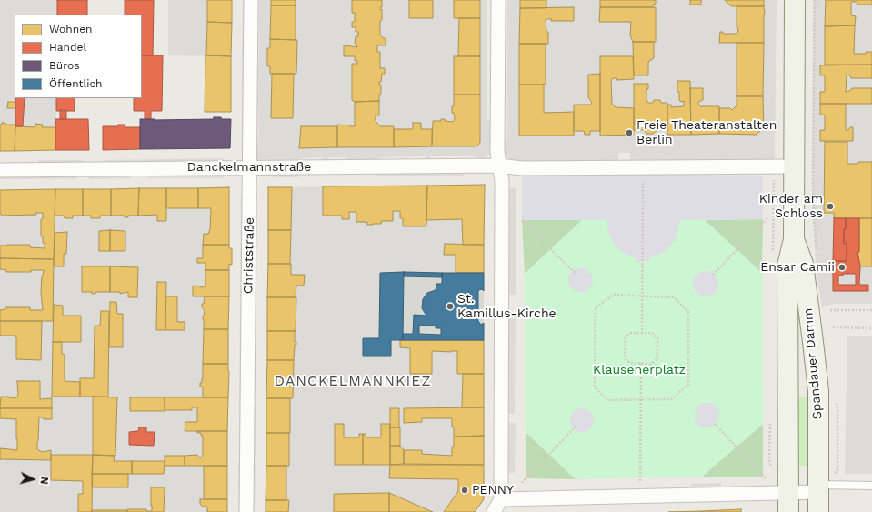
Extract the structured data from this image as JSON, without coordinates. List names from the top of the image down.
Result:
{
  "streets": {
    "main road": ["Spandauer Damm"],
    "street": ["Danckelmannstraße", "Christstraße"]
  },
  "crossings": [
    ["Danckelmannstraße", "Christstraße"]
  ],
  "districts": ["DANCKELMANNKIEZ"],
  "parks": ["Klausenerplatz"],
  "places": [
    "Freie Theateranstalten Berlin",
    "Kinder am Schloss",
    "Ensar Camii",
    "St. Kamillus-Kirche",
    "PENNY"
  ],
  "legend": [
    "Wohnen",
    "Handel",
    "Büros",
    "Öffentlich"
  ],
  "north": "right"
}
